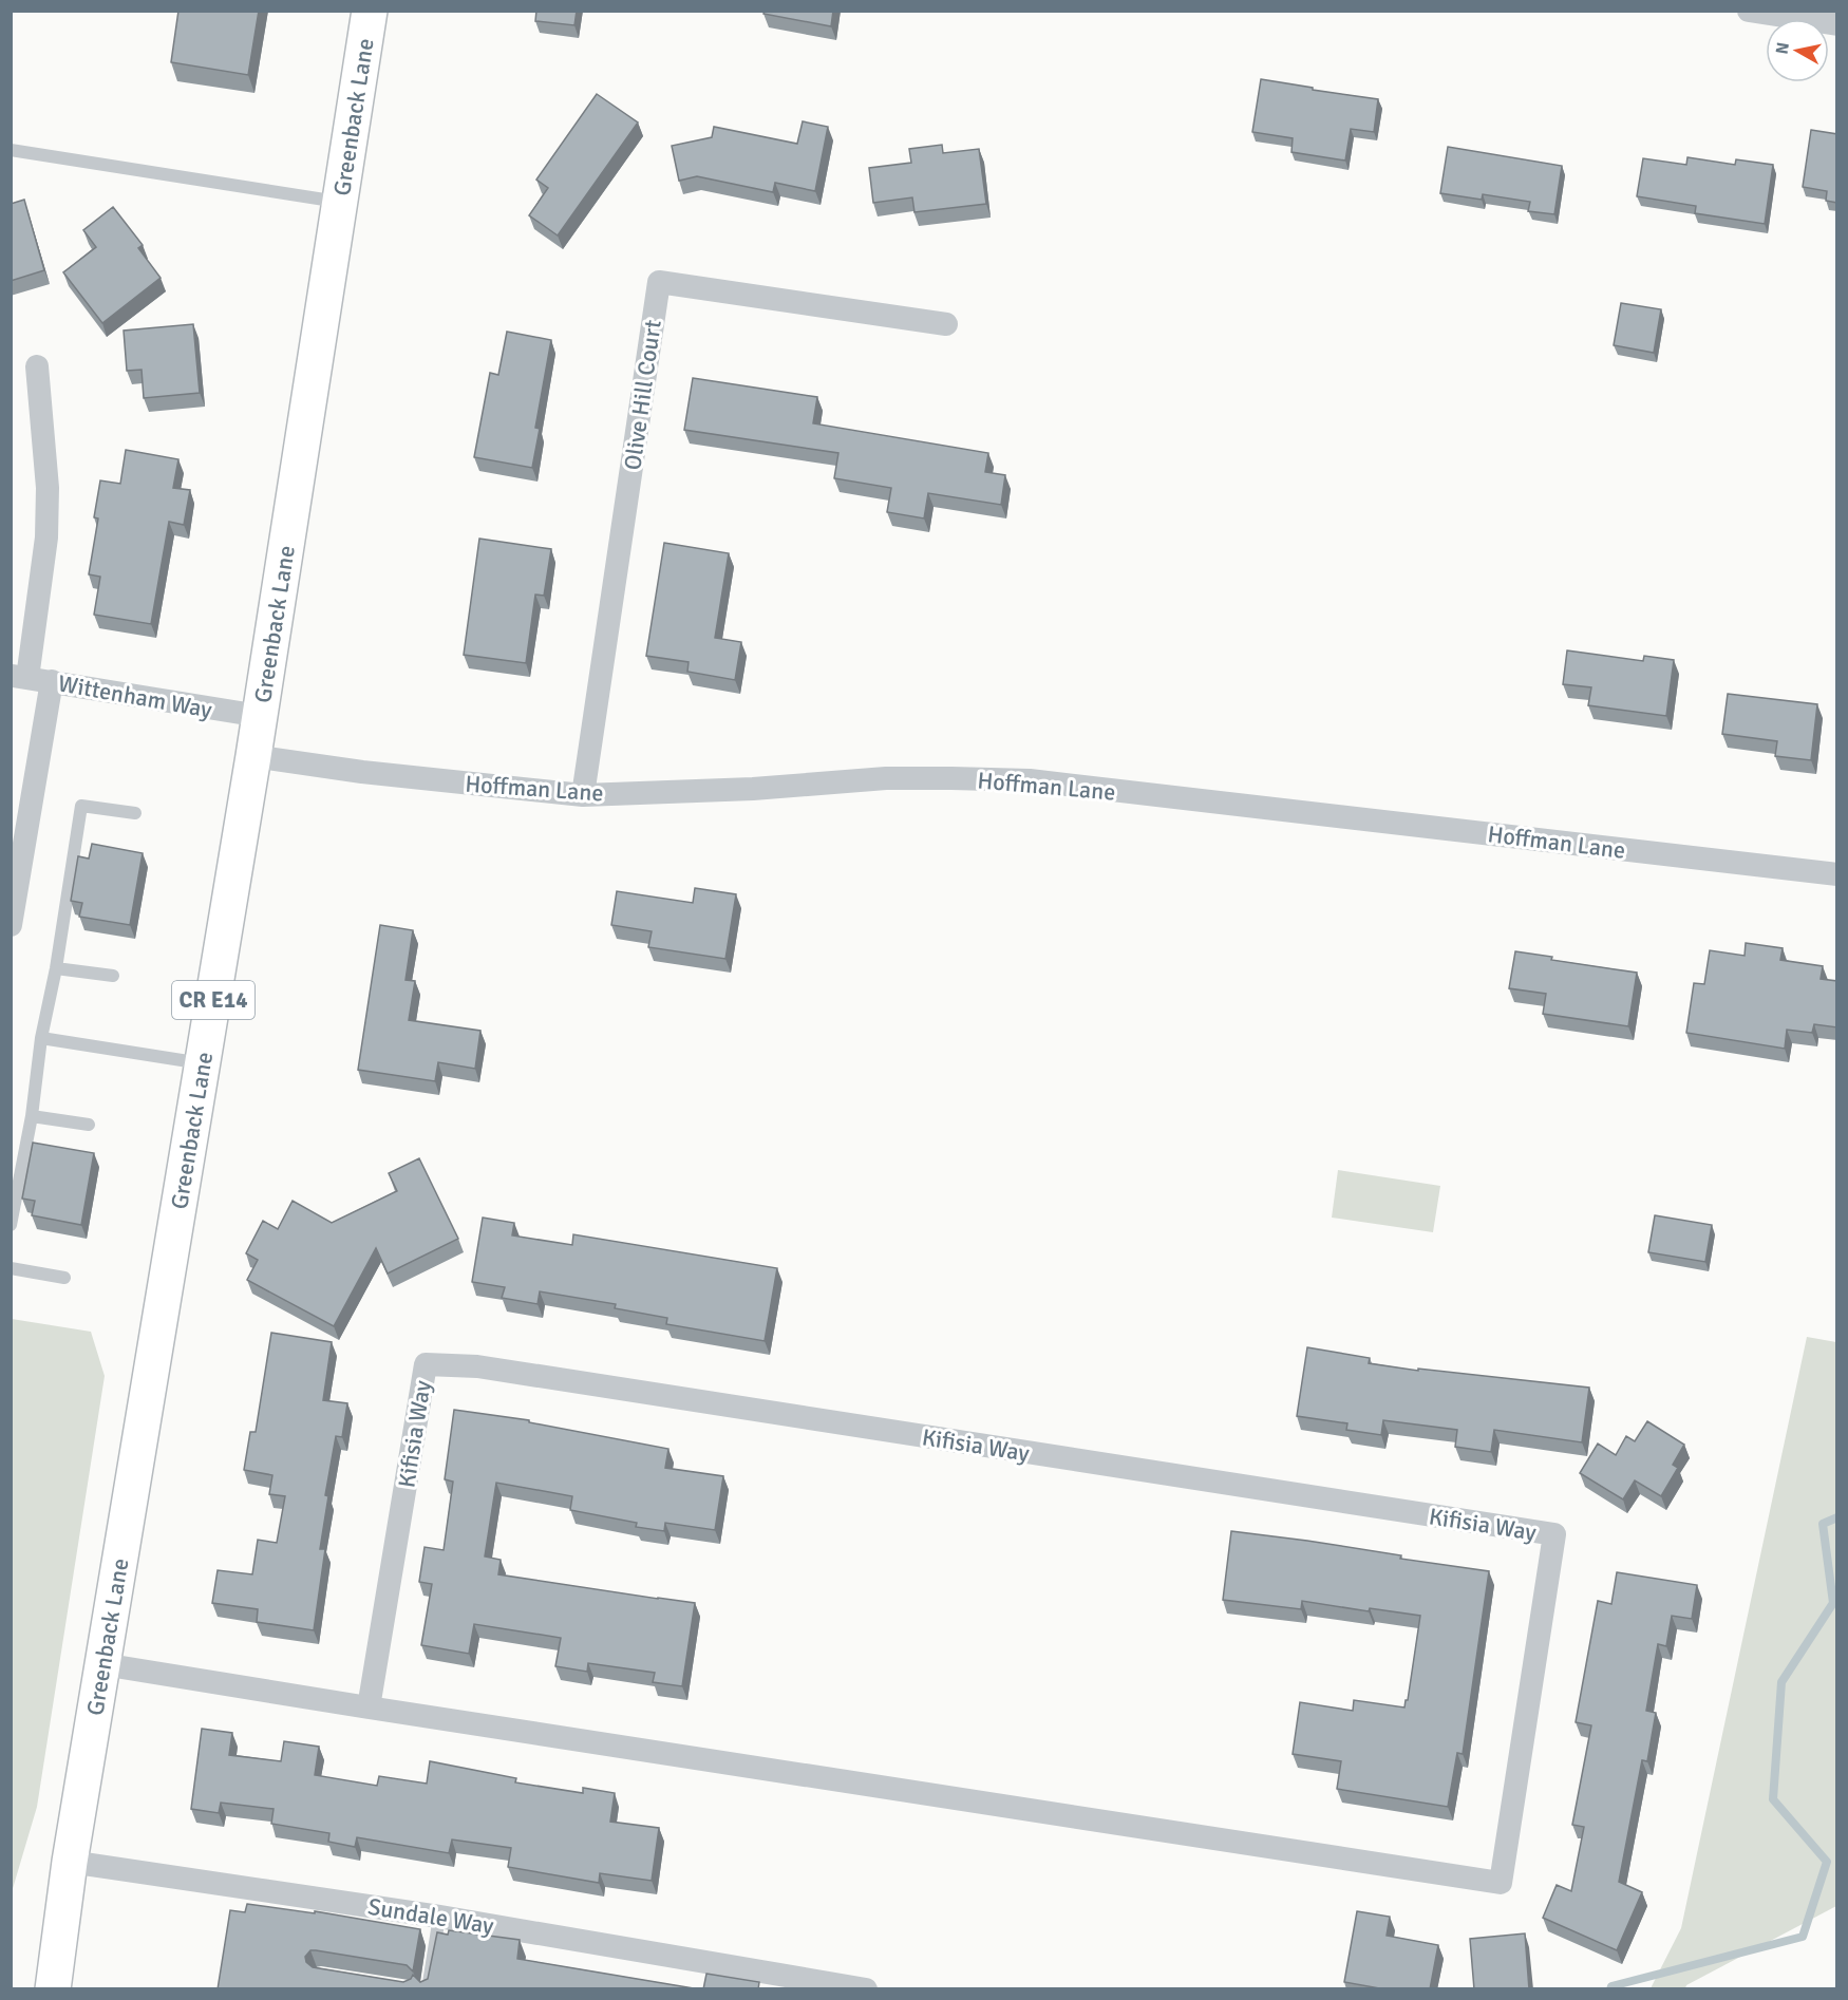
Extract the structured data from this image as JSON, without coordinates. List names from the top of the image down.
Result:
{
  "streets": {
    "main road": ["Greenback Lane", "CR E14"],
    "street": [
      "Olive Hill Court",
      "Wittenham Way",
      "Hoffman Lane",
      "Kifisia Way",
      "Sundale Way"
    ]
  },
  "crossings": [
    ["Greenback Lane", "Wittenham Way"],
    ["Greenback Lane", "Hoffman Lane"],
    ["Greenback Lane", "Kifisia Way"],
    ["Greenback Lane", "Sundale Way"],
    ["Olive Hill Court", "Hoffman Lane"]
  ],
  "north": "left"
}
